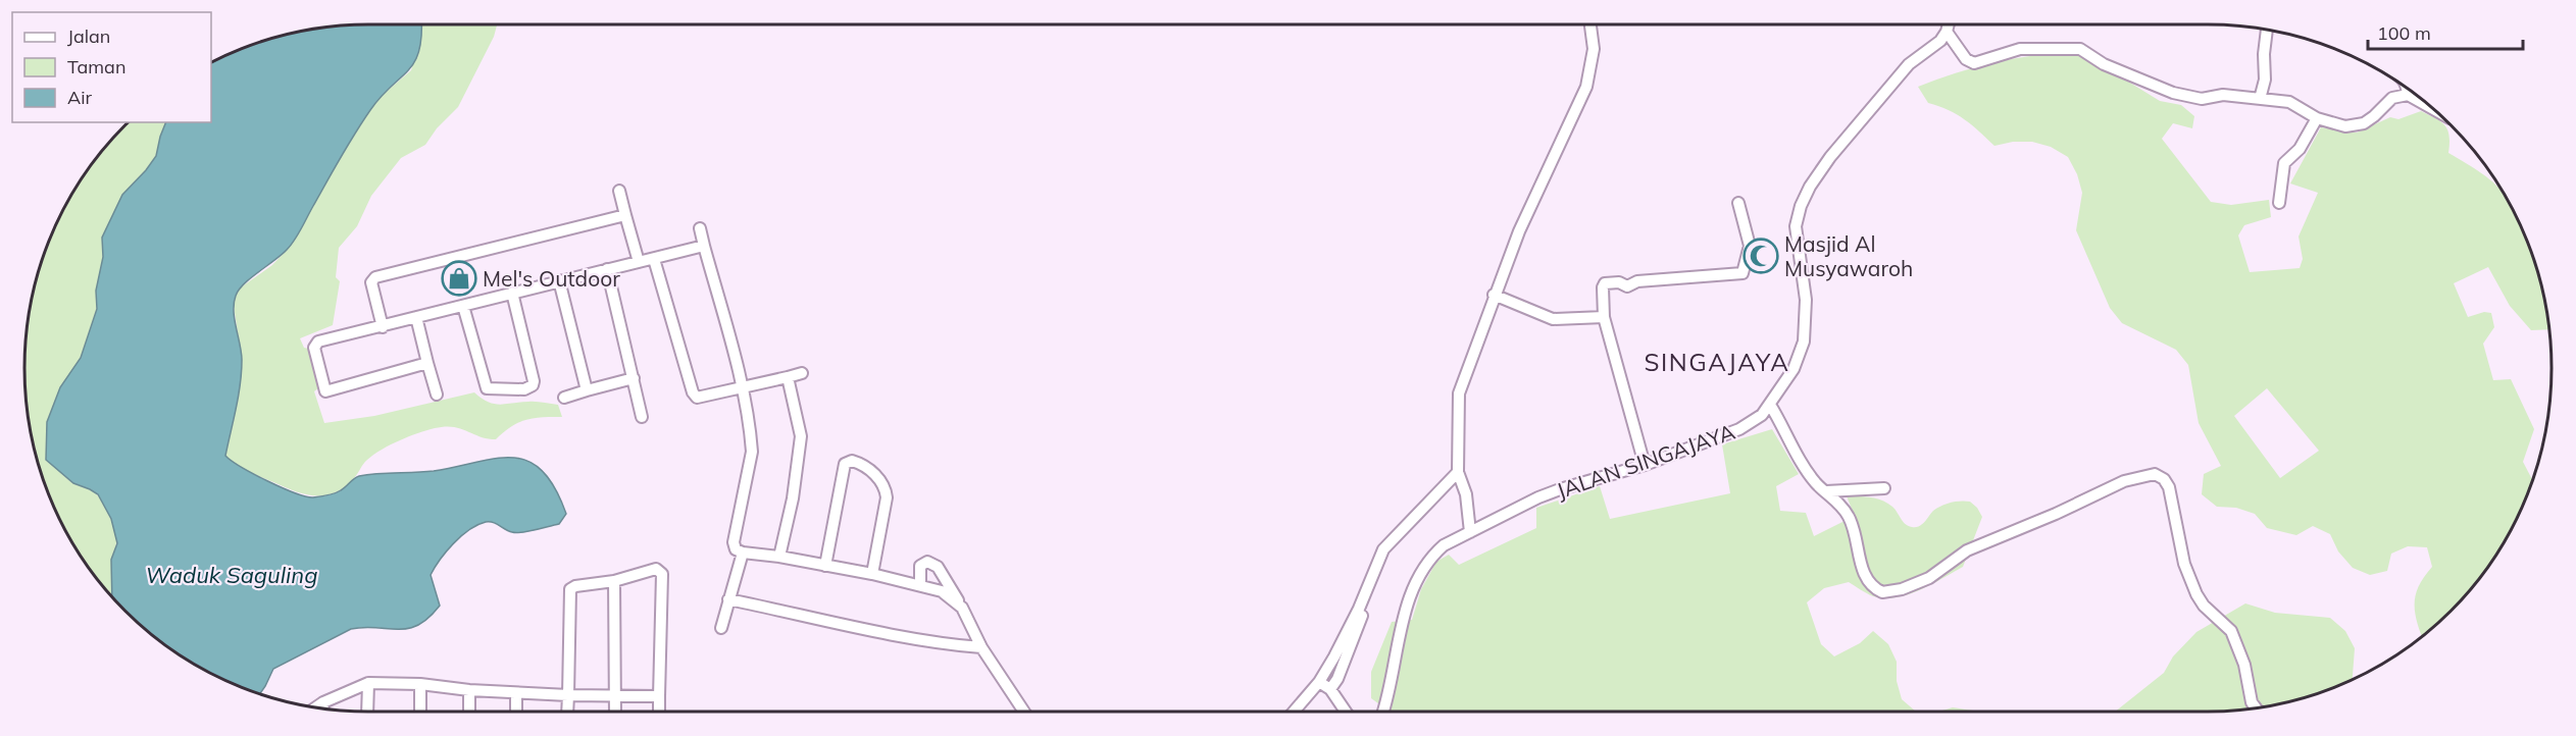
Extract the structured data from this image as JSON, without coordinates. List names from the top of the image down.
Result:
{
  "streets": {
    "street": ["JALAN SINGAJAYA"]
  },
  "districts": ["SINGAJAYA"],
  "water": ["Waduk Saguling"],
  "places": {
    "mosque": ["Masjid Al Musyawaroh"],
    "shop": ["Mel's Outdoor"]
  },
  "legend": ["Jalan", "Taman", "Air"],
  "scale_bar": "100 m"
}
